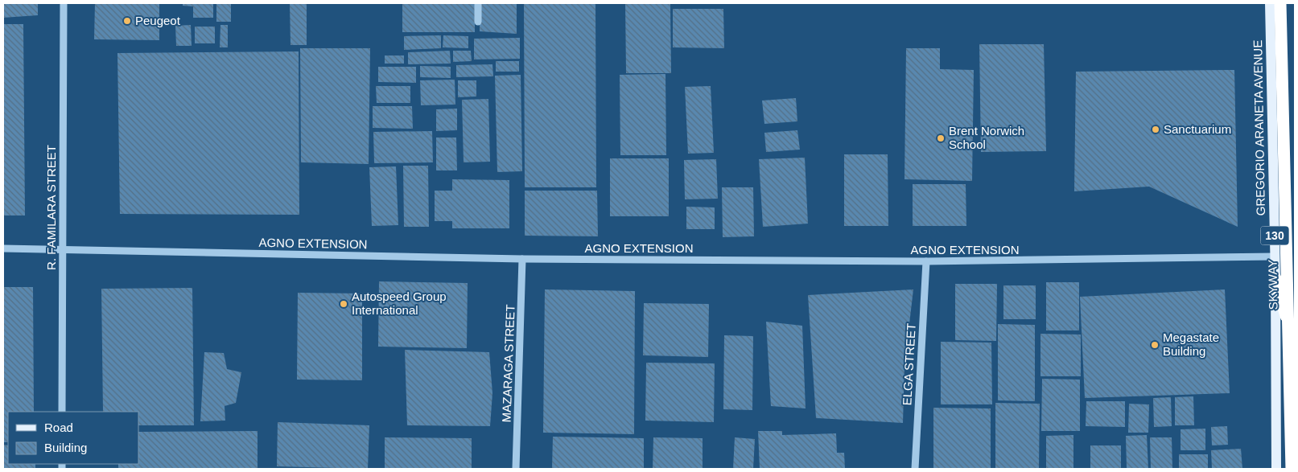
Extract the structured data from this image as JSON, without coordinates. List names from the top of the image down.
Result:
{
  "streets": {
    "highway": ["SKYWAY"],
    "main road": ["GREGORIO ARANETA AVENUE", "130"],
    "street": [
      "R. FAMILARA STREET",
      "AGNO EXTENSION",
      "MAZARAGA STREET",
      "ELGA STREET"
    ]
  },
  "crossings": [
    ["GREGORIO ARANETA AVENUE", "AGNO EXTENSION"],
    ["R. FAMILARA STREET", "AGNO EXTENSION"],
    ["AGNO EXTENSION", "MAZARAGA STREET"],
    ["AGNO EXTENSION", "ELGA STREET"]
  ],
  "places": [
    "Peugeot",
    "Sanctuarium",
    "Brent Norwich School",
    "Autospeed Group International",
    "Megastate Building"
  ],
  "legend": ["Road", "Building"]
}
